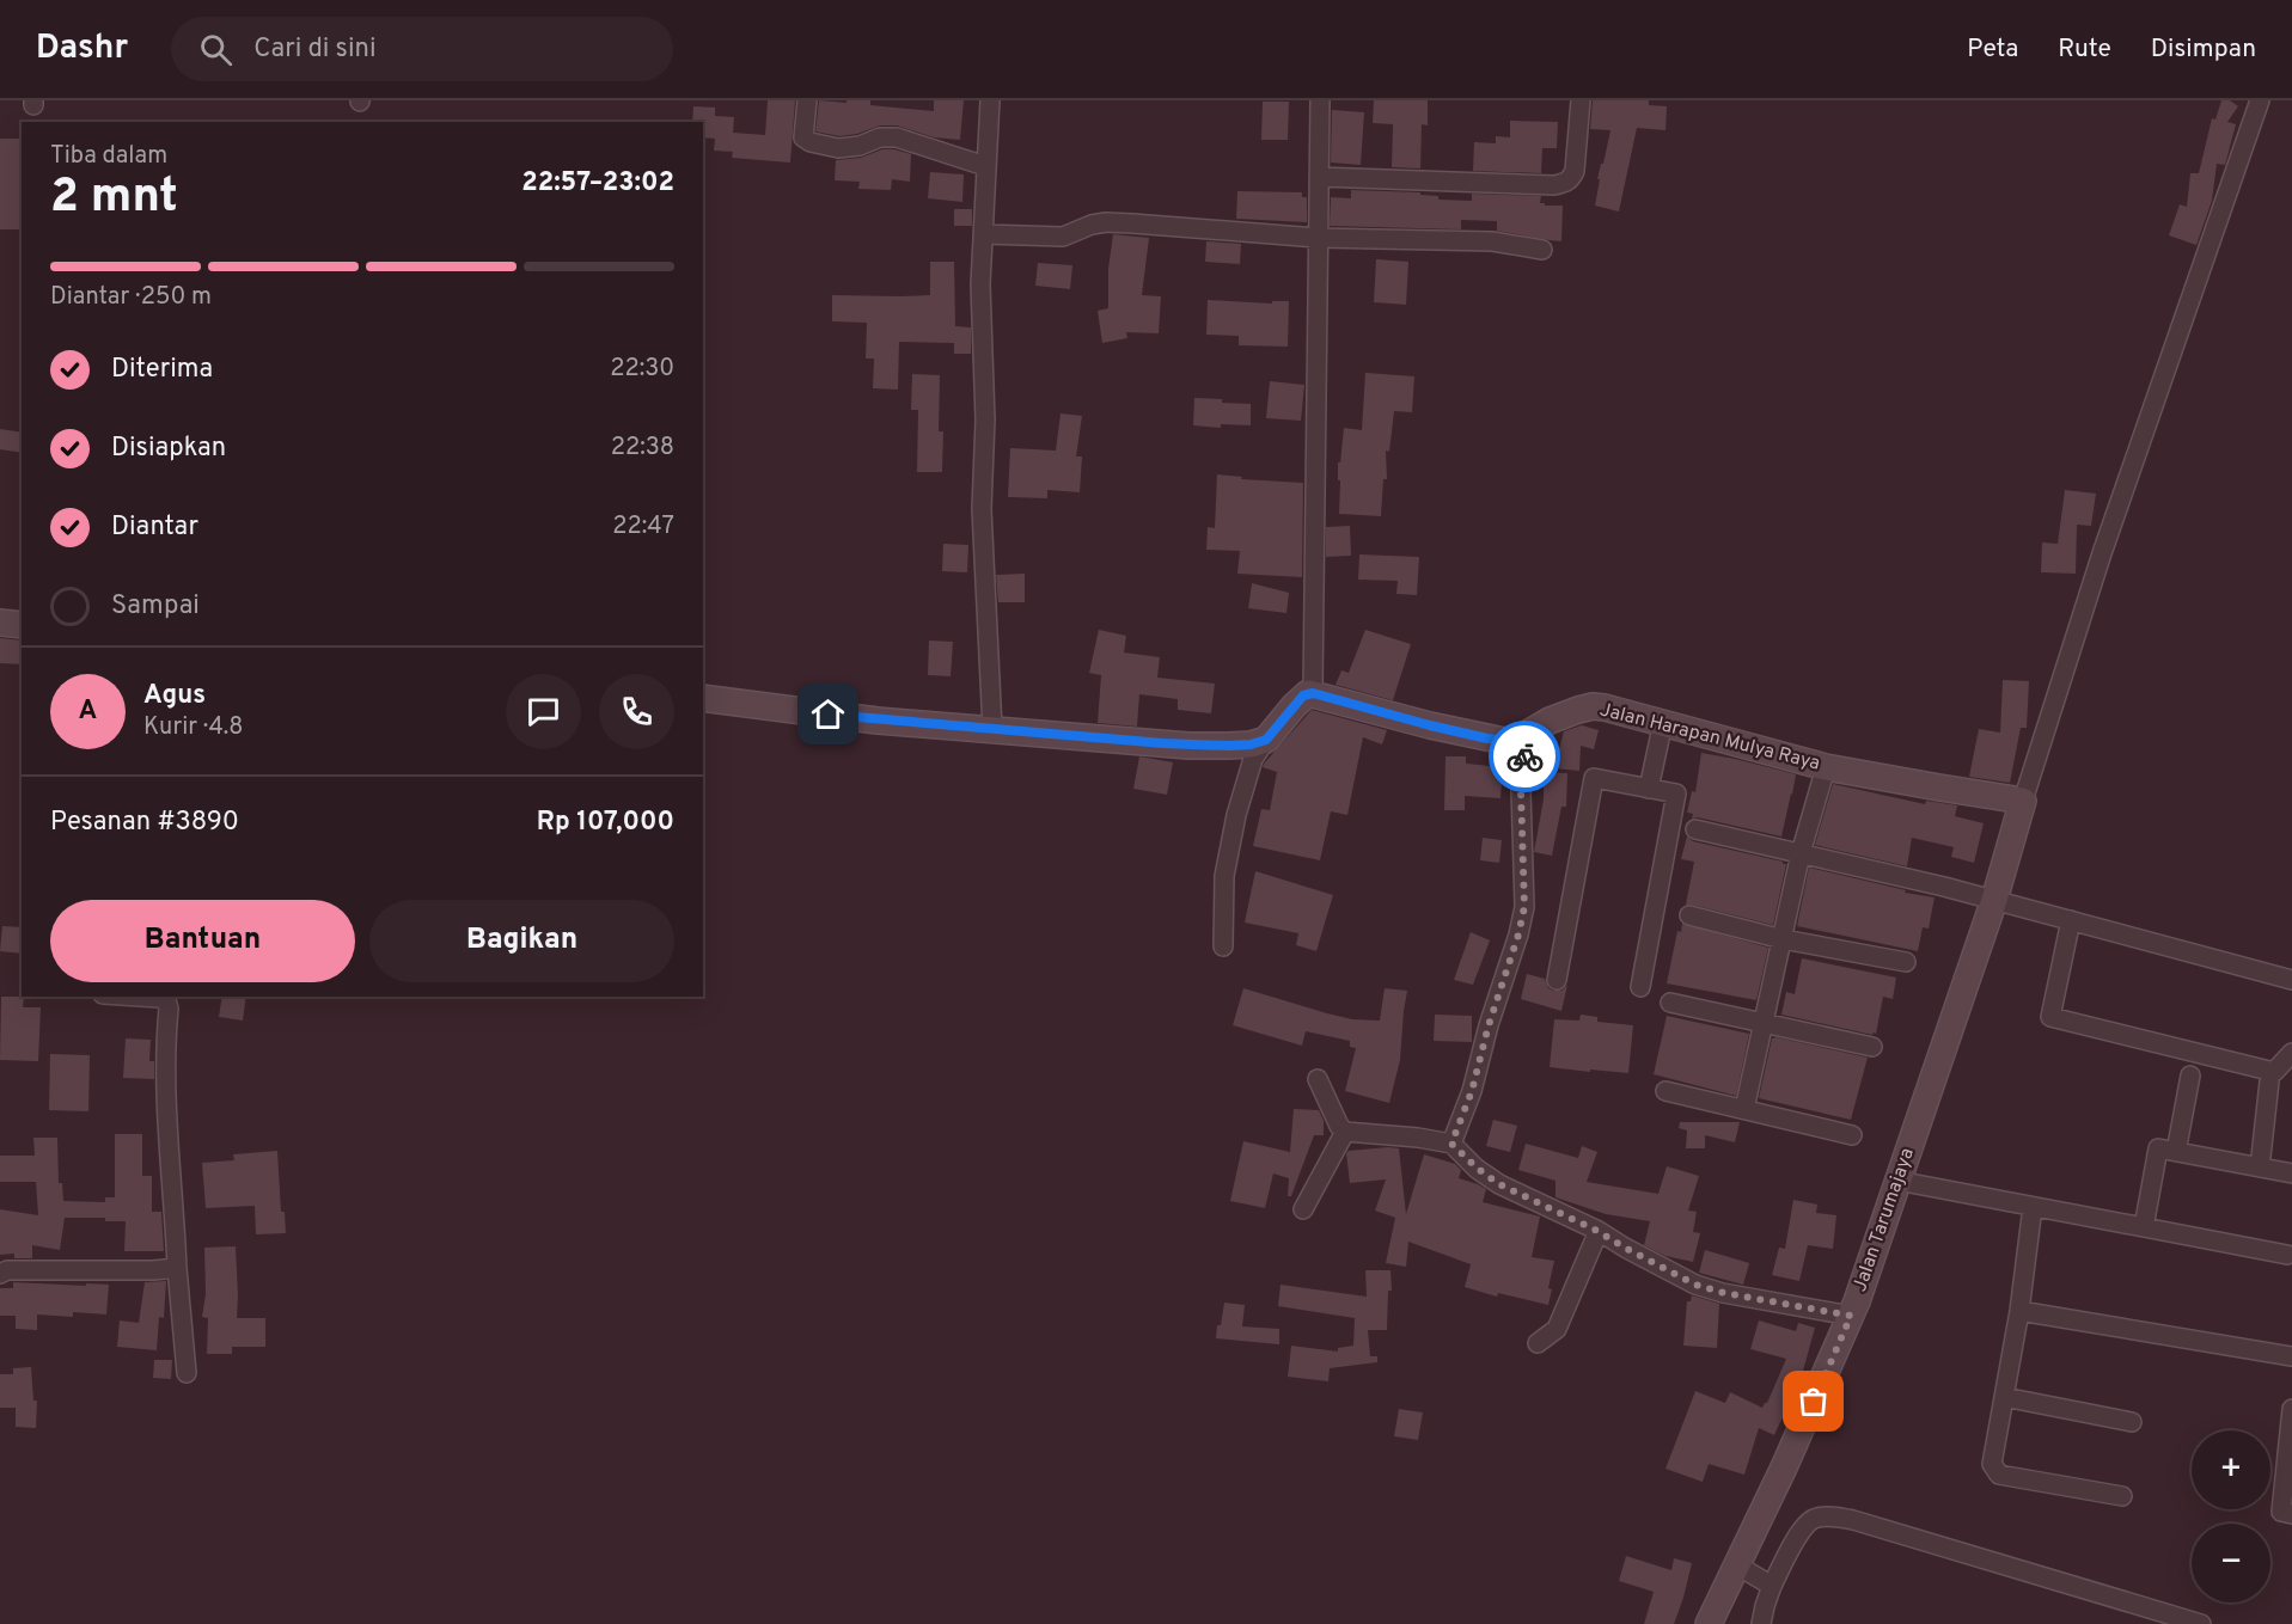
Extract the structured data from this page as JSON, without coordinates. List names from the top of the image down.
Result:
{
  "streets": {
    "street": ["Jalan Harapan Mulya Raya", "Jalan Tarumajaya"]
  },
  "crossings": [
    ["Jalan Harapan Mulya Raya", "Jalan Tarumajaya"]
  ],
  "page": {
    "header": "Dashr",
    "search": "Cari di sini",
    "nav": ["Peta", "Rute", "Disimpan"],
    "heading": ["2 mnt", "Tiba dalam", "22:57–23:02"],
    "panel": [
      "Agus",
      "Kurir · 4.8",
      "Pesanan #3890",
      "Rp 107,000"
    ],
    "bar": "Diantar · 250 m",
    "list": [
      ["Diterima", "22:30"],
      ["Disiapkan", "22:38"],
      ["Diantar", "22:47"],
      "Sampai"
    ],
    "round": "A",
    "buttons": ["Bantuan", "Bagikan"],
    "map_buttons": ["+", "−"]
  }
}
